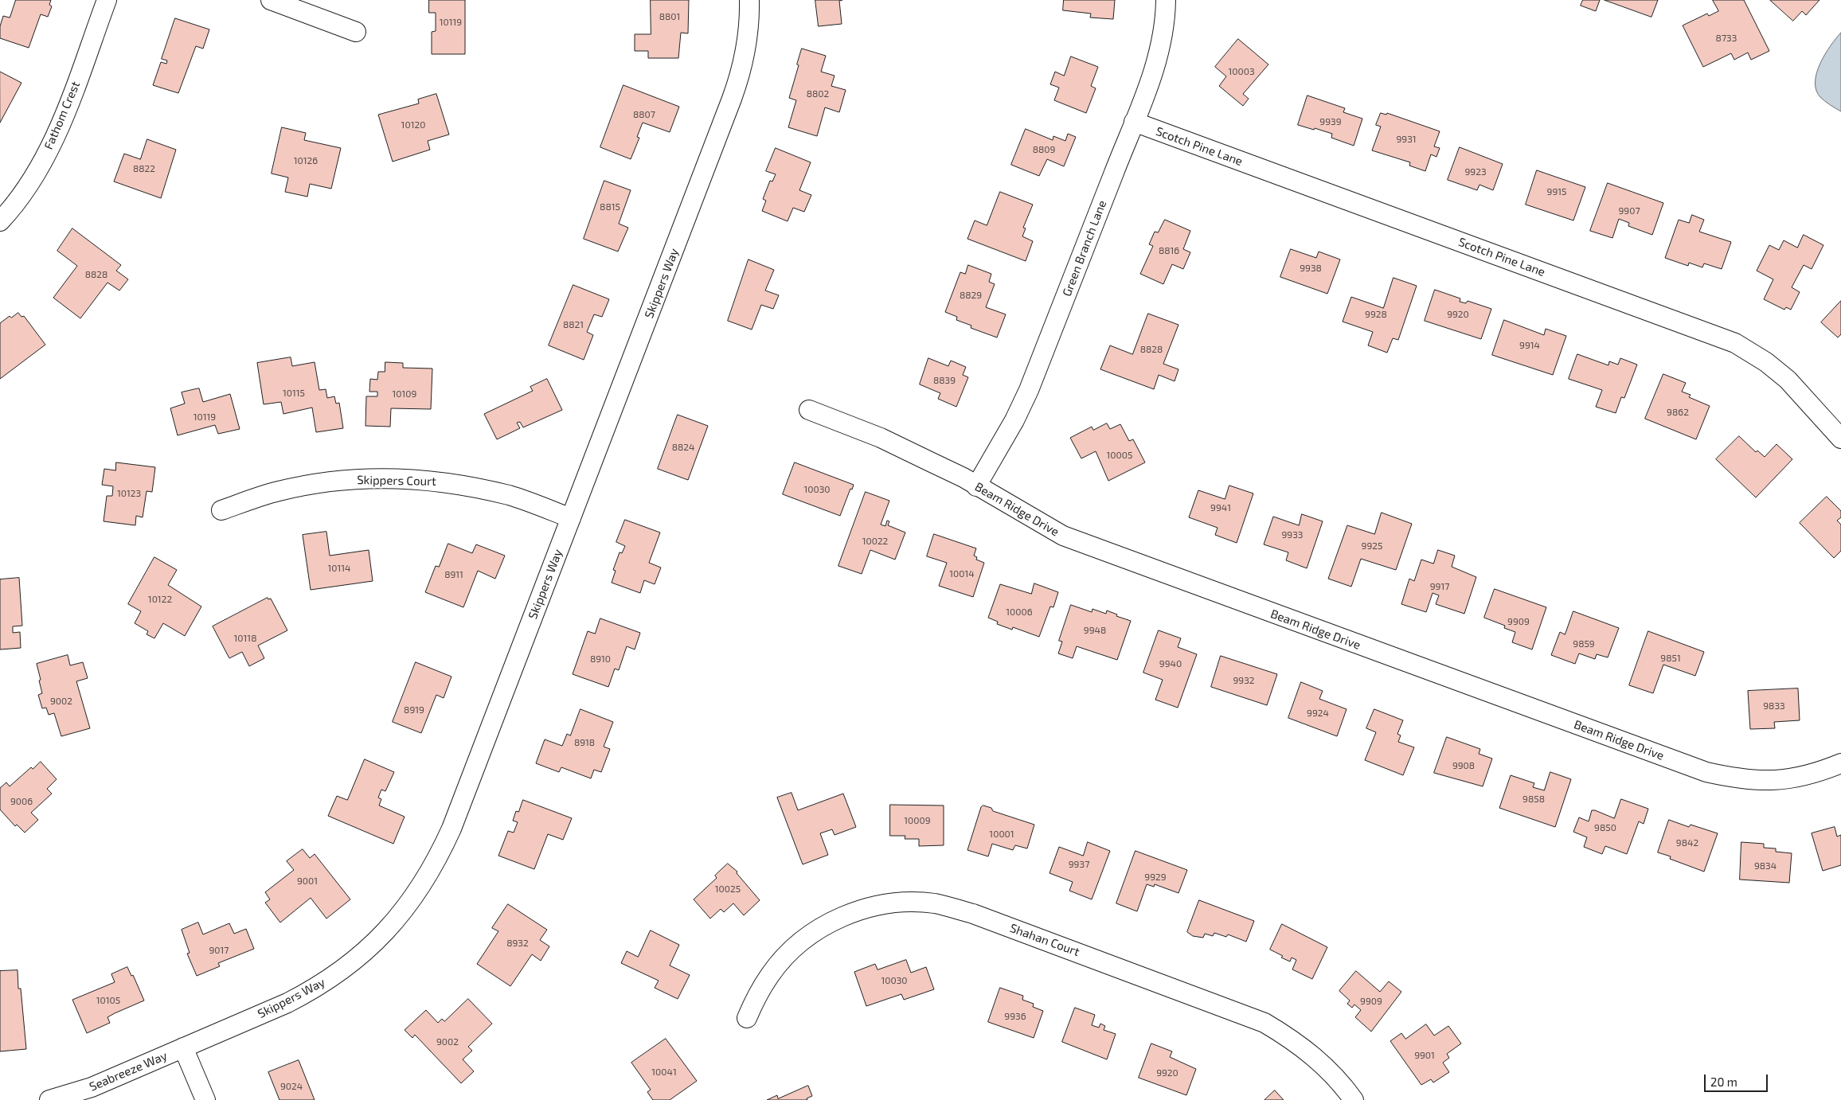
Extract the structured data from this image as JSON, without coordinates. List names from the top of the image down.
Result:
{
  "streets": {
    "street": [
      "Fathom Crest",
      "Scotch Pine Lane",
      "Green Branch Lane",
      "Skippers Way",
      "Skippers Court",
      "Beam Ridge Drive",
      "Shahan Court",
      "Seabreeze Way"
    ]
  },
  "crossings": [
    ["Scotch Pine Lane", "Green Branch Lane"],
    ["Green Branch Lane", "Beam Ridge Drive"],
    ["Skippers Way", "Skippers Court"],
    ["Skippers Way", "Seabreeze Way"]
  ],
  "house_numbers": [
    "8801",
    "10119",
    "8733",
    "10003",
    "8802",
    "8807",
    "9939",
    "10120",
    "9931",
    "8809",
    "10126",
    "8822",
    "9923",
    "9915",
    "8815",
    "9907",
    "8816",
    "9938",
    "8828",
    "8829",
    "9928",
    "9920",
    "8821",
    "9914",
    "8828",
    "8839",
    "10115",
    "10109",
    "9862",
    "10119",
    "8824",
    "10005",
    "10030",
    "10123",
    "9941",
    "9933",
    "10022",
    "9925",
    "10114",
    "10014",
    "8911",
    "9917",
    "10122",
    "10006",
    "9909",
    "9948",
    "10118",
    "9859",
    "9851",
    "8910",
    "9940",
    "9932",
    "9002",
    "9833",
    "8919",
    "9924",
    "8918",
    "9908",
    "9858",
    "9006",
    "10009",
    "9850",
    "10001",
    "9842",
    "9937",
    "9834",
    "9929",
    "9001",
    "10025",
    "8932",
    "9017",
    "10030",
    "10105",
    "9909",
    "9936",
    "9002",
    "9901",
    "10041",
    "9920",
    "9024"
  ],
  "scale_bar": "20 m"
}
